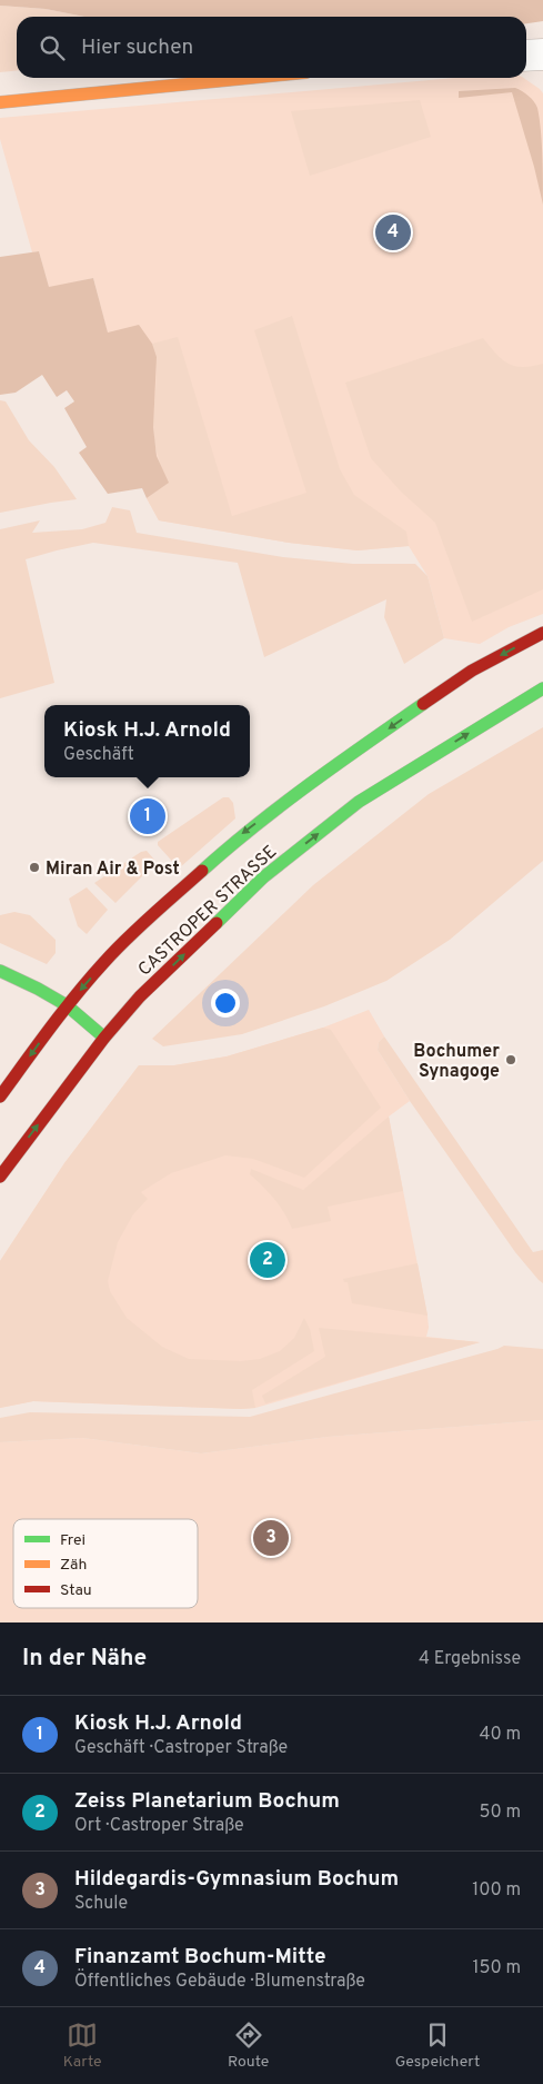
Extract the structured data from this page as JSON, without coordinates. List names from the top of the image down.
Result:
{
  "streets": {
    "main road": ["CASTROPER STRASSE"]
  },
  "places": ["Miran Air & Post", "Bochumer Synagoge"],
  "legend": ["Frei", "Zäh", "Stau"],
  "page": {
    "search": "Hier suchen",
    "pins": [
      "4",
      "1",
      "2",
      "3"
    ],
    "popup": ["Kiosk H.J. Arnold", "Geschäft"],
    "heading": ["In der Nähe", "4 Ergebnisse"],
    "list": [
      {
        "mark": "1",
        "name": "Kiosk H.J. Arnold",
        "note": "Geschäft · Castroper Straße",
        "value": "40 m"
      },
      {
        "mark": "2",
        "name": "Zeiss Planetarium Bochum",
        "note": "Ort · Castroper Straße",
        "value": "50 m"
      },
      {
        "mark": "3",
        "name": "Hildegardis-Gymnasium Bochum",
        "note": "Schule",
        "value": "100 m"
      },
      {
        "mark": "4",
        "name": "Finanzamt Bochum-Mitte",
        "note": "Öffentliches Gebäude · Blumenstraße",
        "value": "150 m"
      }
    ],
    "nav": ["Karte", "Route", "Gespeichert"]
  }
}
